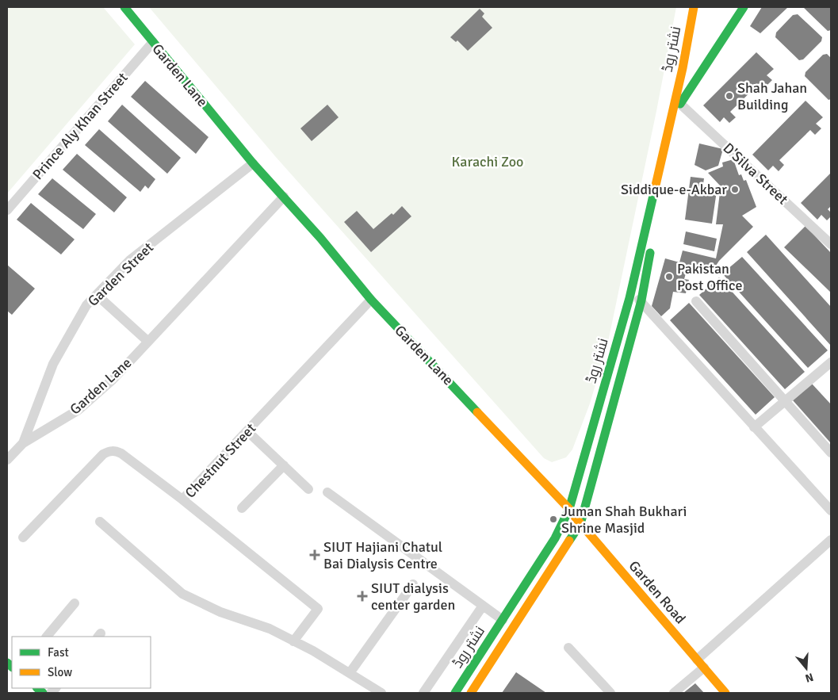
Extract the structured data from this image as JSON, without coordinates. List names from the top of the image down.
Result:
{
  "streets": {
    "main road": ["نشتر روڈ", "Garden Lane", "Garden Road"],
    "street": [
      "Prince Aly Khan Street",
      "D'Silva Street",
      "Garden Street",
      "Chestnut Street"
    ]
  },
  "crossings": [
    ["نشتر روڈ", "Garden Lane"],
    ["نشتر روڈ", "D'Silva Street"],
    ["نشتر روڈ", "Garden Road"],
    ["Garden Lane", "Prince Aly Khan Street"],
    ["Garden Lane", "Garden Street"],
    ["Garden Lane", "Chestnut Street"],
    ["Garden Lane", "Garden Road"]
  ],
  "parks": ["Karachi Zoo"],
  "places": {
    "other": [
      "Shah Jahan Building",
      "Siddique-e-Akbar",
      "Pakistan Post Office",
      "Juman Shah Bukhari Shrine Masjid"
    ],
    "health": ["SIUT Hajiani Chatul Bai Dialysis Centre", "SIUT dialysis center garden"]
  },
  "legend": ["Fast", "Slow"],
  "north": "bottom"
}
